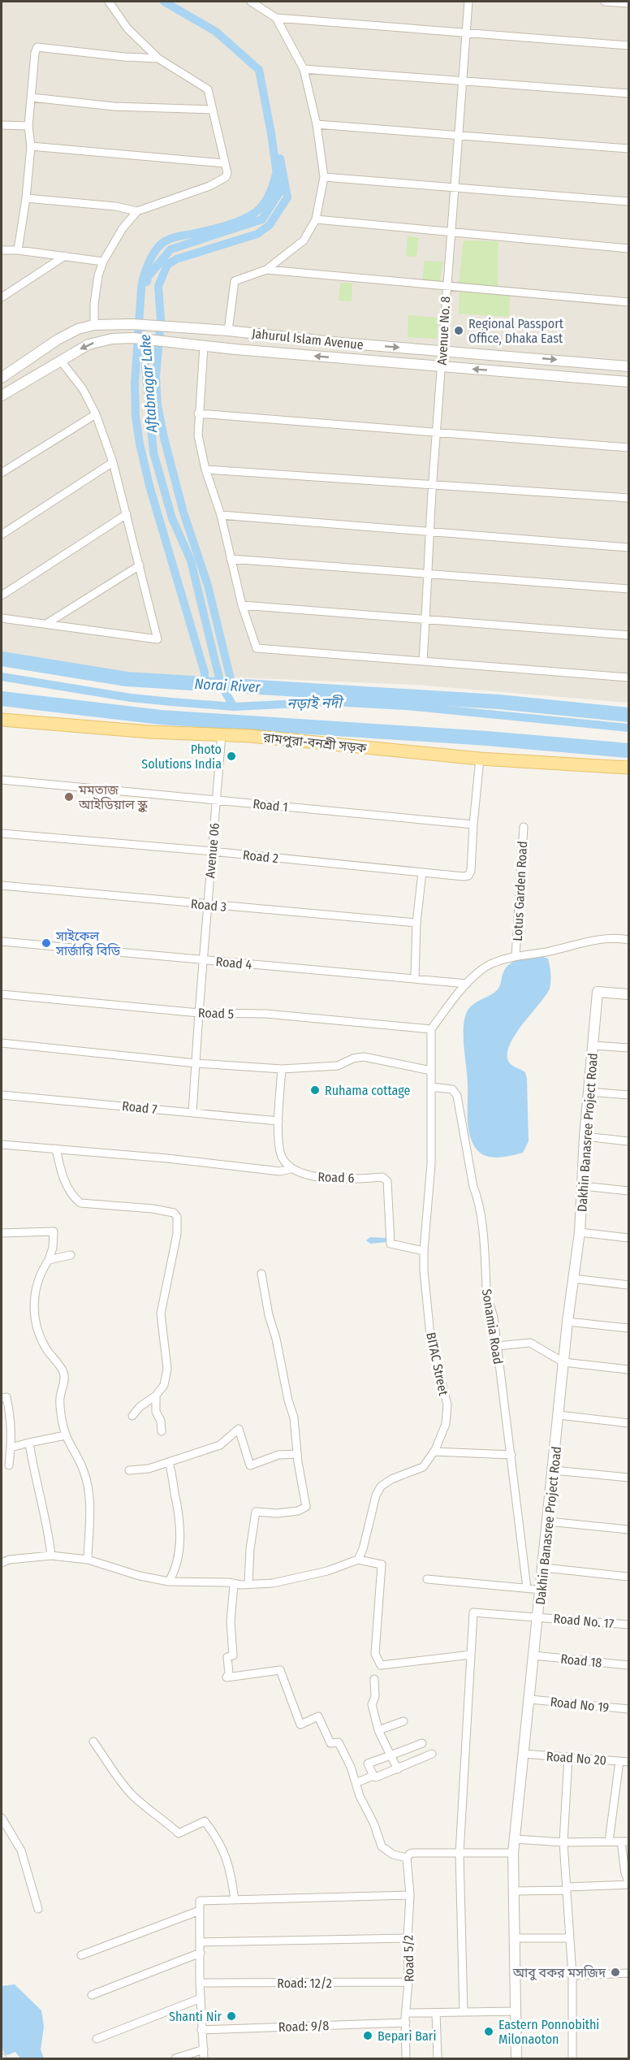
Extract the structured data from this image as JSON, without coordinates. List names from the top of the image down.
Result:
{
  "streets": {
    "main road": ["রামপুরা-বনশ্রী সড়ক"],
    "street": [
      "Avenue No. 8",
      "Jahurul Islam Avenue",
      "Road 1",
      "Avenue 06",
      "Road 2",
      "Lotus Garden Road",
      "Road 3",
      "Road 4",
      "Road 5",
      "Road 7",
      "Dakhin Banasree Project Road",
      "Road 6",
      "Sonamia Road",
      "BITAC Street",
      "Road No. 17",
      "Road 18",
      "Road No 19",
      "Road No 20",
      "Road 5/2",
      "Road: 12/2",
      "Road: 9/8"
    ]
  },
  "crossings": [
    ["Avenue No. 8", "Jahurul Islam Avenue"],
    ["রামপুরা-বনশ্রী সড়ক", "Avenue 06"],
    ["Road 1", "Avenue 06"],
    ["Road 1", "Road 2"],
    ["Avenue 06", "Road 2"],
    ["Avenue 06", "Road 3"],
    ["Avenue 06", "Road 4"],
    ["Avenue 06", "Road 5"],
    ["Avenue 06", "Road 7"],
    ["Road 5", "BITAC Street"],
    ["Dakhin Banasree Project Road", "Road No. 17"],
    ["Dakhin Banasree Project Road", "Road 18"],
    ["Dakhin Banasree Project Road", "Road No 19"],
    ["Dakhin Banasree Project Road", "Road No 20"],
    ["Road 6", "BITAC Street"],
    ["Sonamia Road", "BITAC Street"],
    ["Road 5/2", "Road: 12/2"],
    ["Road 5/2", "Road: 9/8"]
  ],
  "water": ["Aftabnagar Lake", "Norai River", "নড়াই নদী"],
  "places": [
    "Regional Passport Office, Dhaka East",
    "Photo Solutions India",
    "মমতাজ আইডিয়াল স্কুল",
    "সাইকেল সার্জারি বিডি",
    "Ruhama cottage",
    "আবু বকর মসজিদ",
    "Shanti Nir",
    "Eastern Ponnobithi Milonaoton",
    "Bepari Bari"
  ]
}
